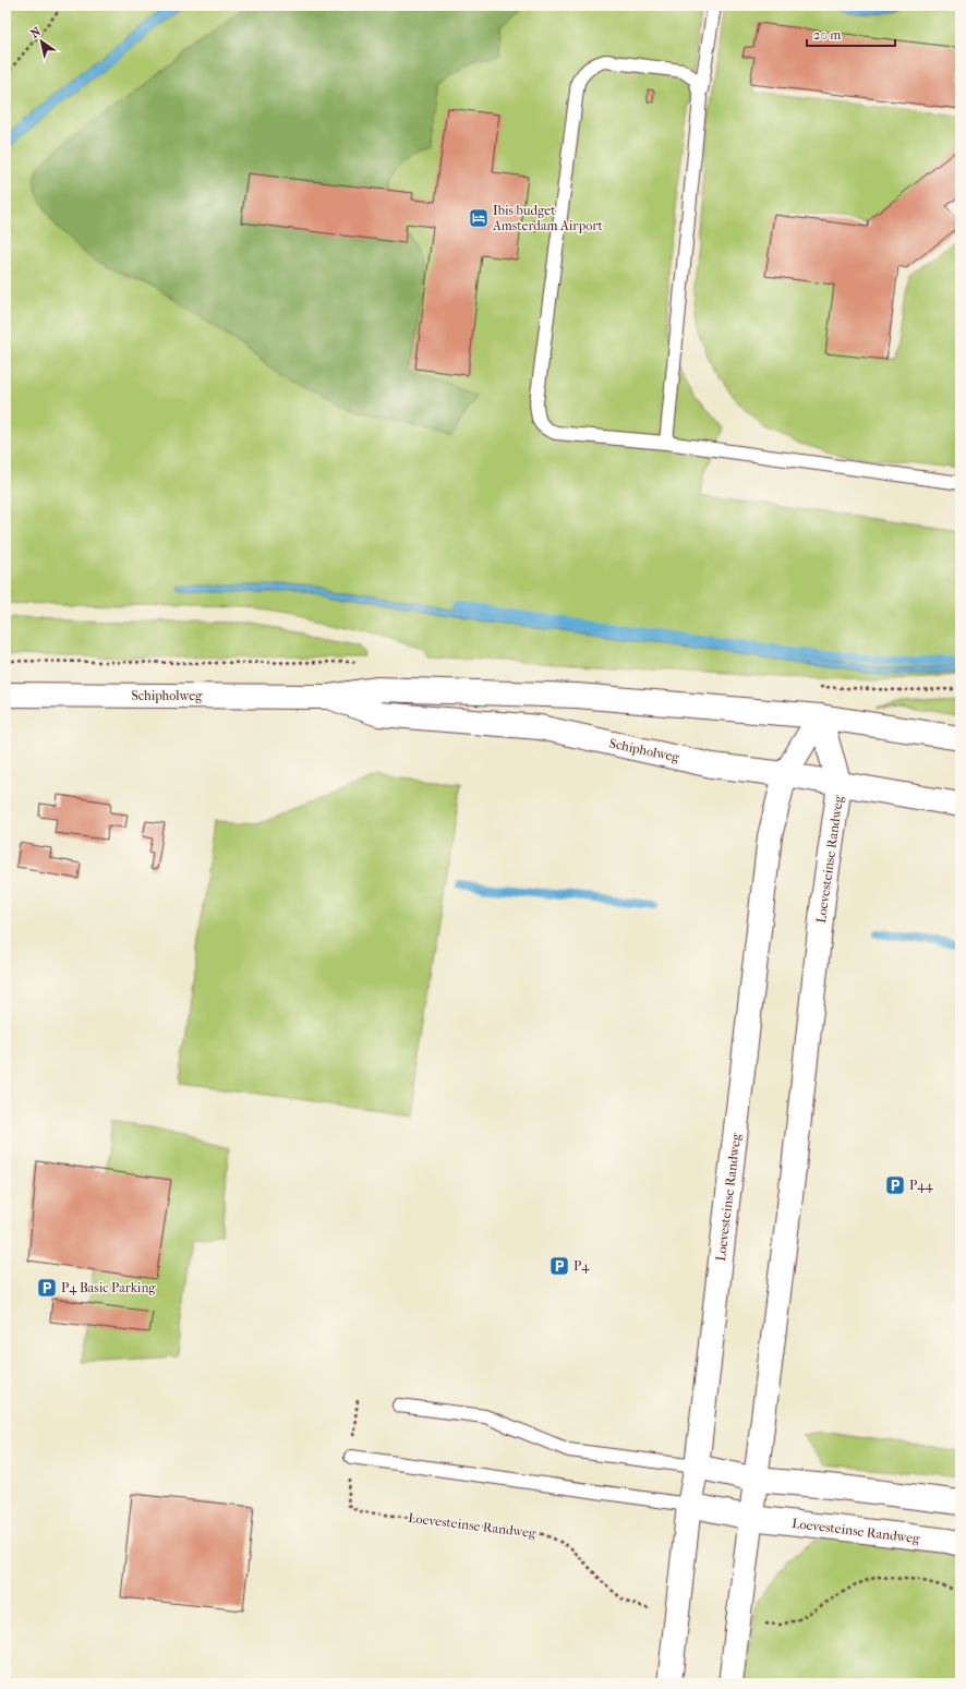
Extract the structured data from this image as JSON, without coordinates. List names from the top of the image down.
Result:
{
  "streets": {
    "street": ["Schipholweg", "Loevesteinse Randweg"]
  },
  "crossings": [
    ["Schipholweg", "Loevesteinse Randweg"]
  ],
  "places": {
    "hotel": ["Ibis budget Amsterdam Airport"],
    "parking": ["P44", "P4", "P4 Basic Parking"]
  },
  "scale_bar": "20 m",
  "north": "top left"
}
